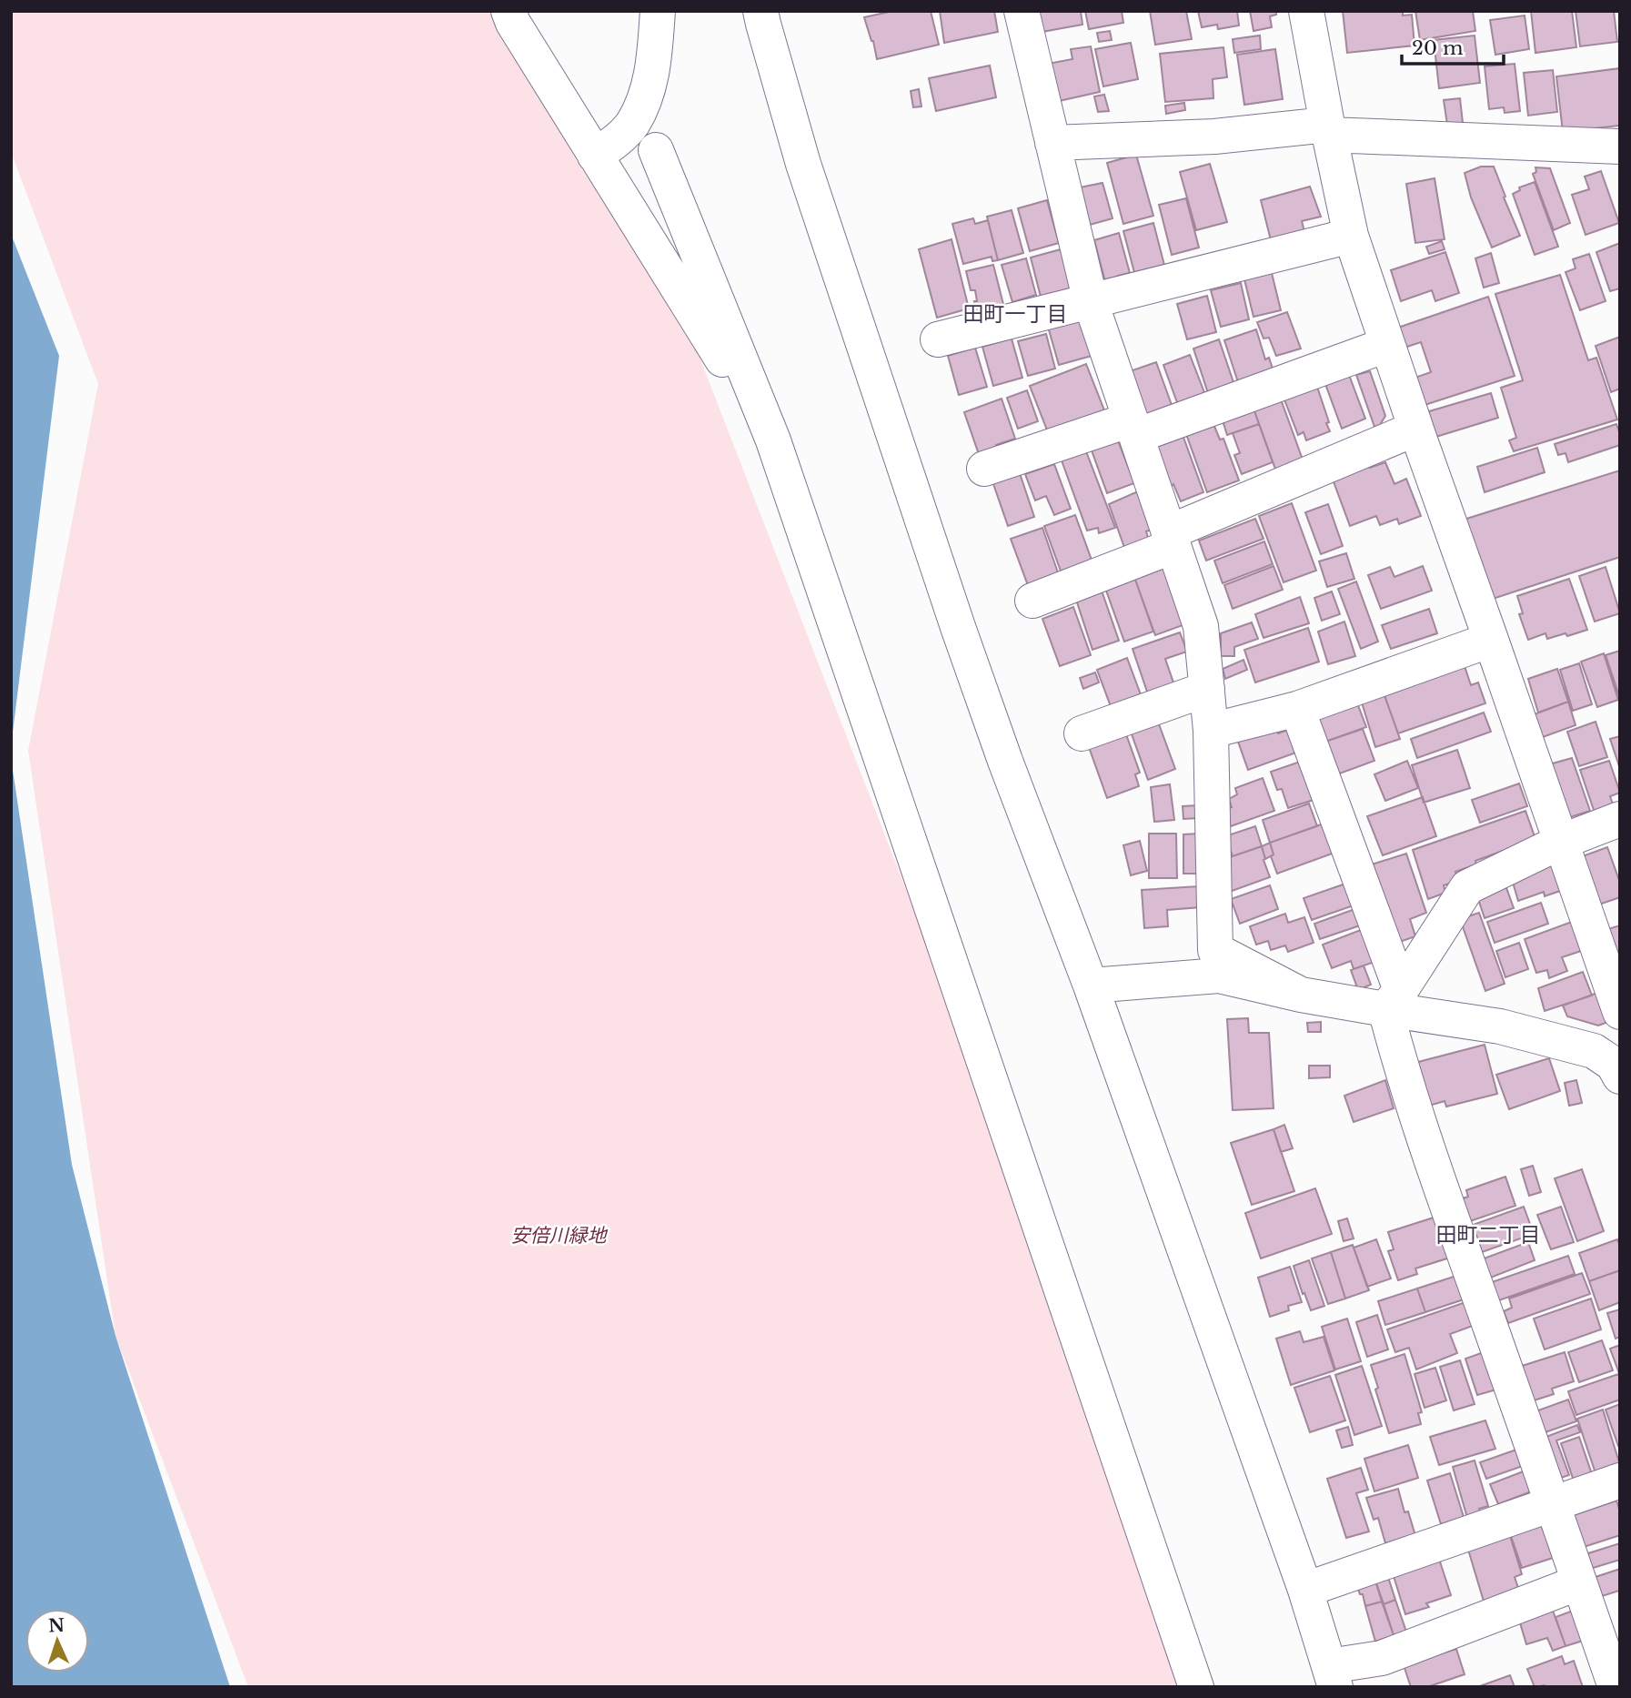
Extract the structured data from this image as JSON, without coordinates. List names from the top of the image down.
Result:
{
  "districts": ["田町一丁目", "田町二丁目"],
  "parks": ["安倍川緑地"],
  "scale_bar": "20 m",
  "north": "top"
}
